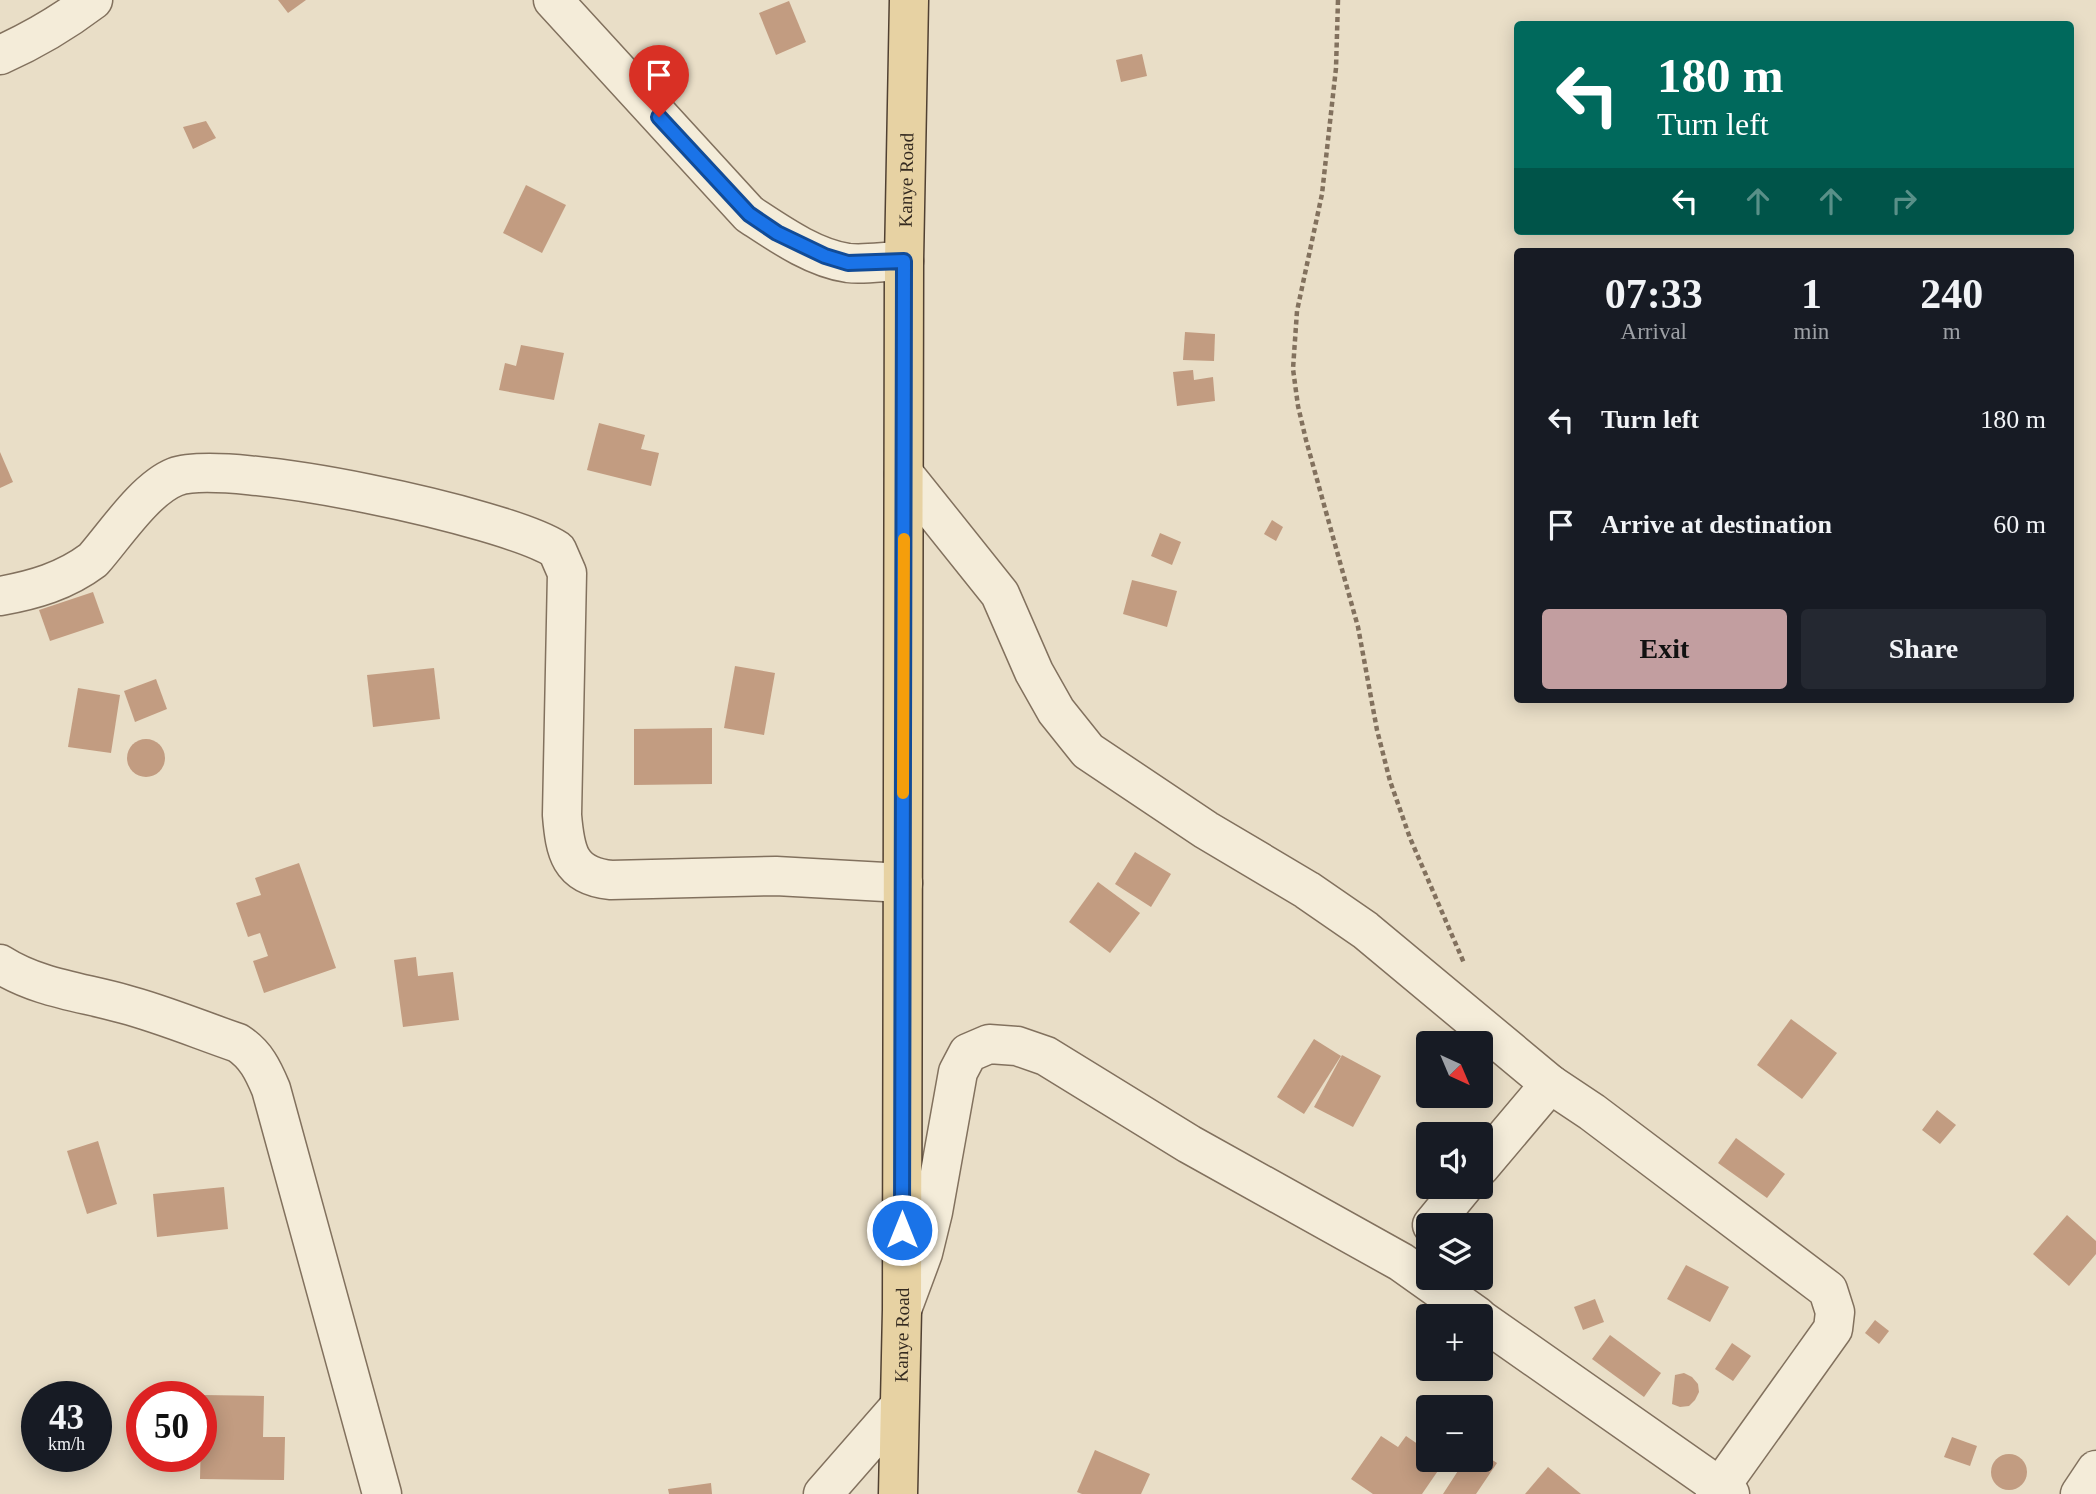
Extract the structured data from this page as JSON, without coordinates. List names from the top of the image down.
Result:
{
  "streets": {
    "main road": ["Kanye Road"]
  },
  "north": "bottom right",
  "page": {
    "turn": ["180 m", "Turn left"],
    "eta": [
      "07:33",
      "Arrival",
      "1",
      "min",
      "240",
      "m"
    ],
    "list": [
      {
        "name": "Turn left",
        "value": "180 m"
      },
      {
        "name": "Arrive at destination",
        "value": "60 m"
      }
    ],
    "buttons": ["Exit", "Share"],
    "map_buttons": ["+", "−"],
    "speed": "43 km/h",
    "limit": "50"
  }
}
